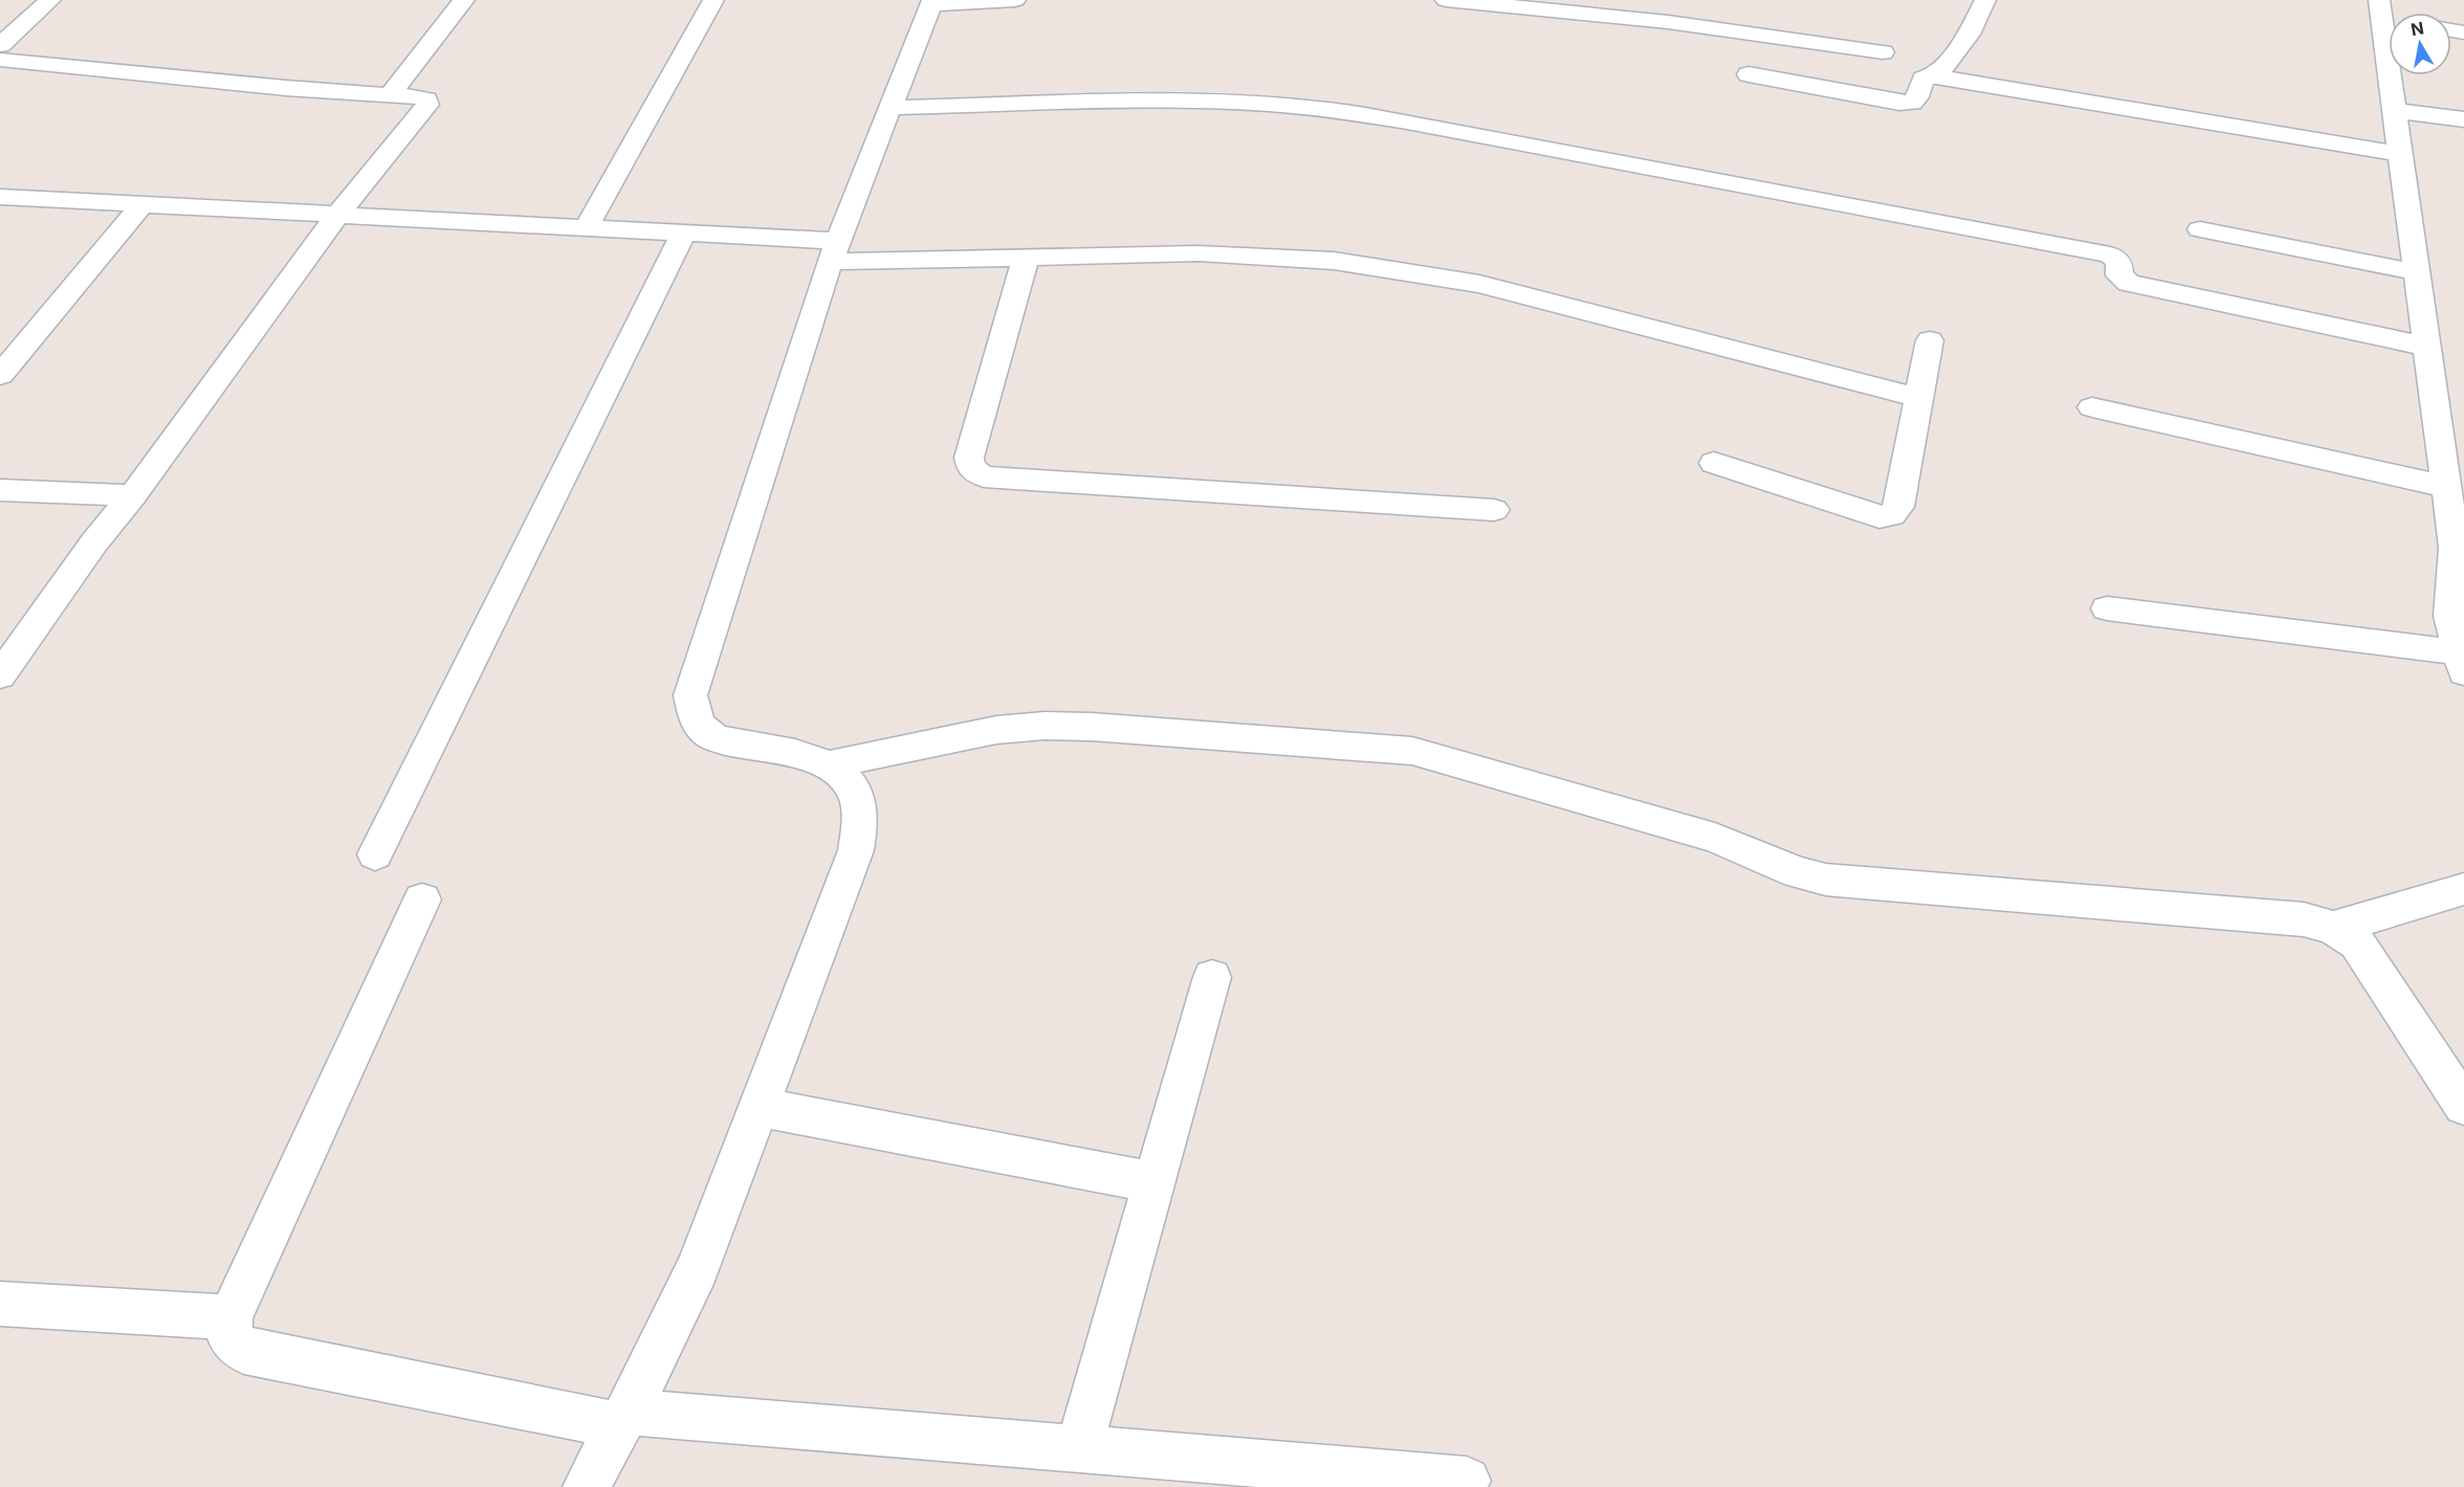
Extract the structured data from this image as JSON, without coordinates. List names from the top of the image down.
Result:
{
  "north": "top"
}
